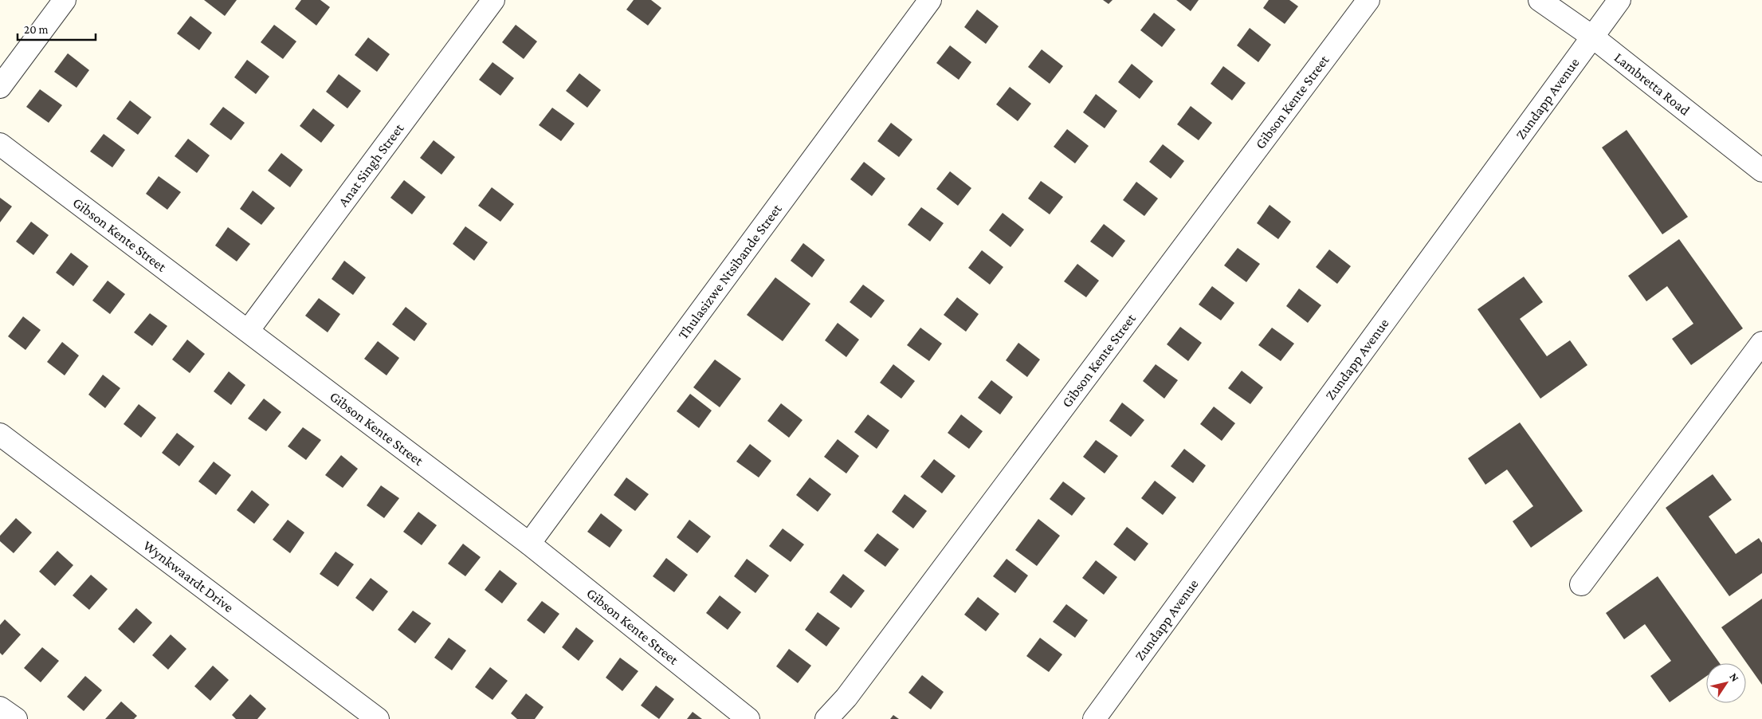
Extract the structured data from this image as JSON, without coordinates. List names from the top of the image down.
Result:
{
  "streets": {
    "street": [
      "Lambretta Road",
      "Zundapp Avenue",
      "Gibson Kente Street",
      "Anat Singh Street",
      "Thulasizwe Ntsibande Street",
      "Wynkwaardt Drive"
    ]
  },
  "crossings": [
    ["Lambretta Road", "Zundapp Avenue"],
    ["Gibson Kente Street", "Anat Singh Street"],
    ["Gibson Kente Street", "Thulasizwe Ntsibande Street"]
  ],
  "scale_bar": "20 m",
  "north": "top right"
}
